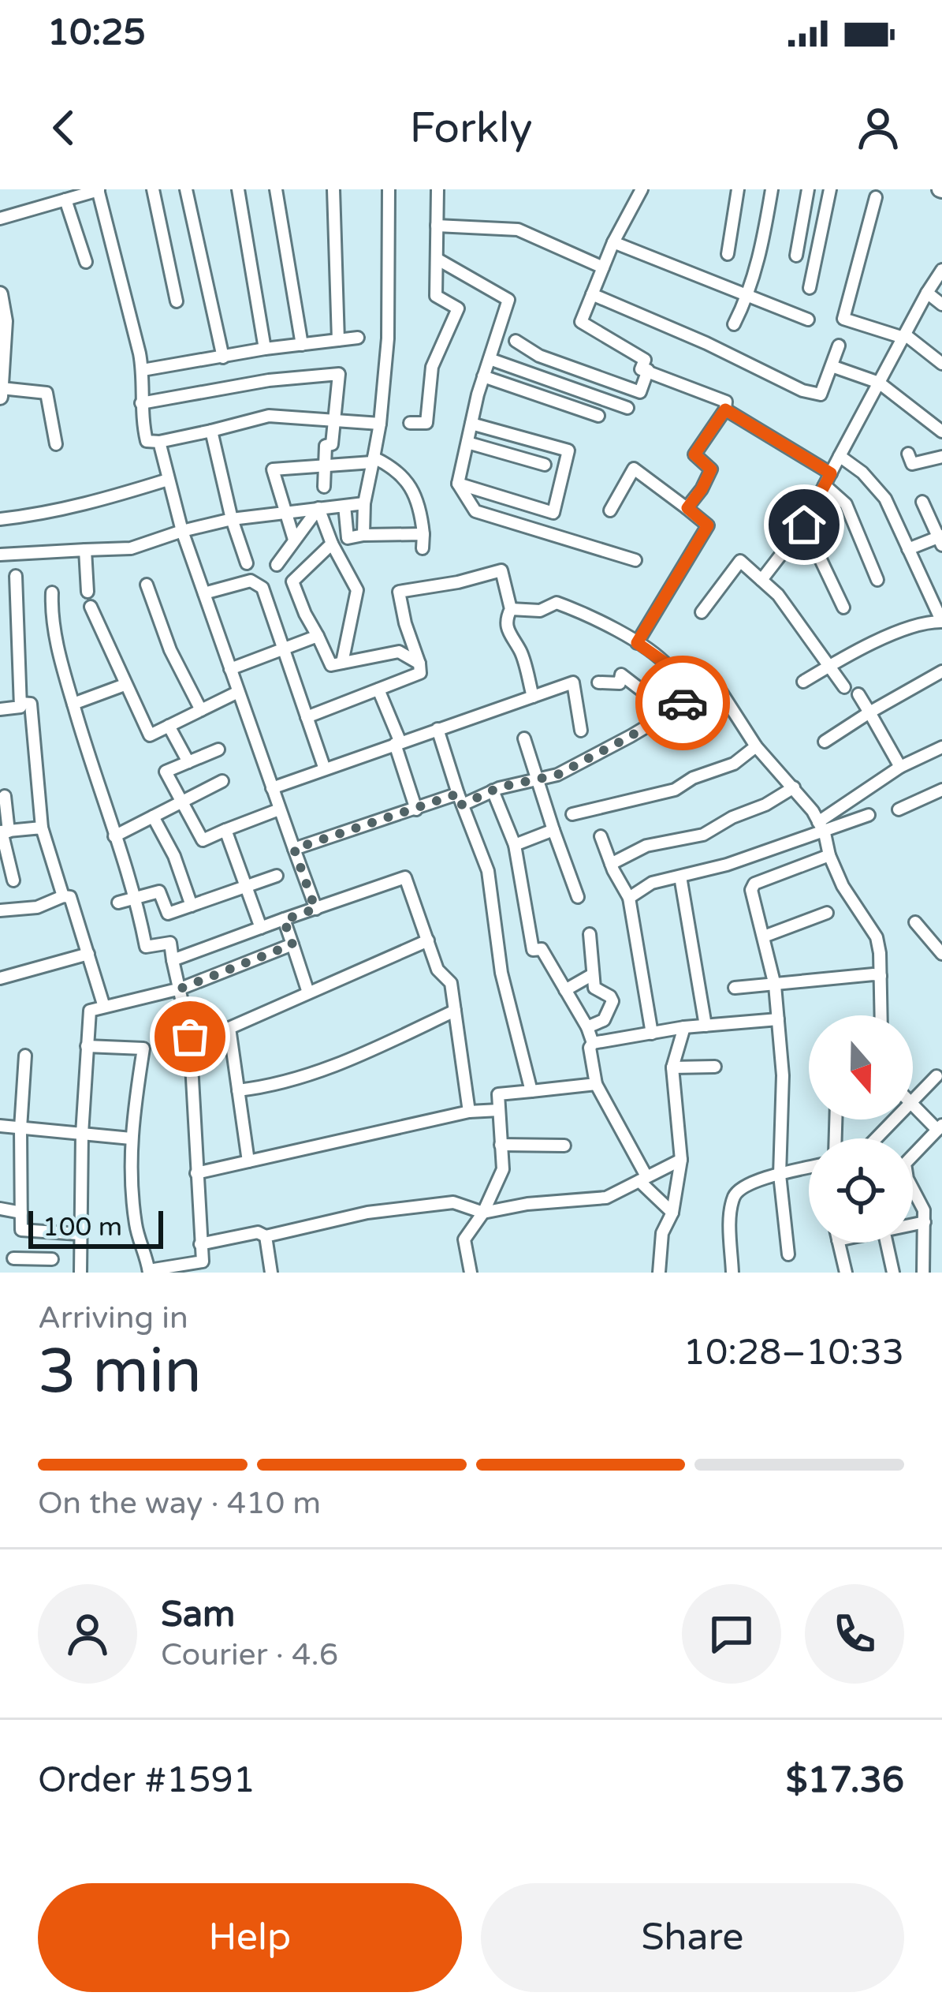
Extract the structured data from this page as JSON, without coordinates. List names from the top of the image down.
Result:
{
  "scale_bar": "100 m",
  "north": "bottom",
  "page": {
    "status": "10:25",
    "header": "Forkly",
    "scale": "100 m",
    "heading": ["3 min", "Arriving in", "10:28–10:33"],
    "panel": [
      "Sam",
      "Courier · 4.6",
      "Order #1591",
      "$17.36"
    ],
    "bar": "On the way · 410 m",
    "buttons": ["Help", "Share"]
  }
}
